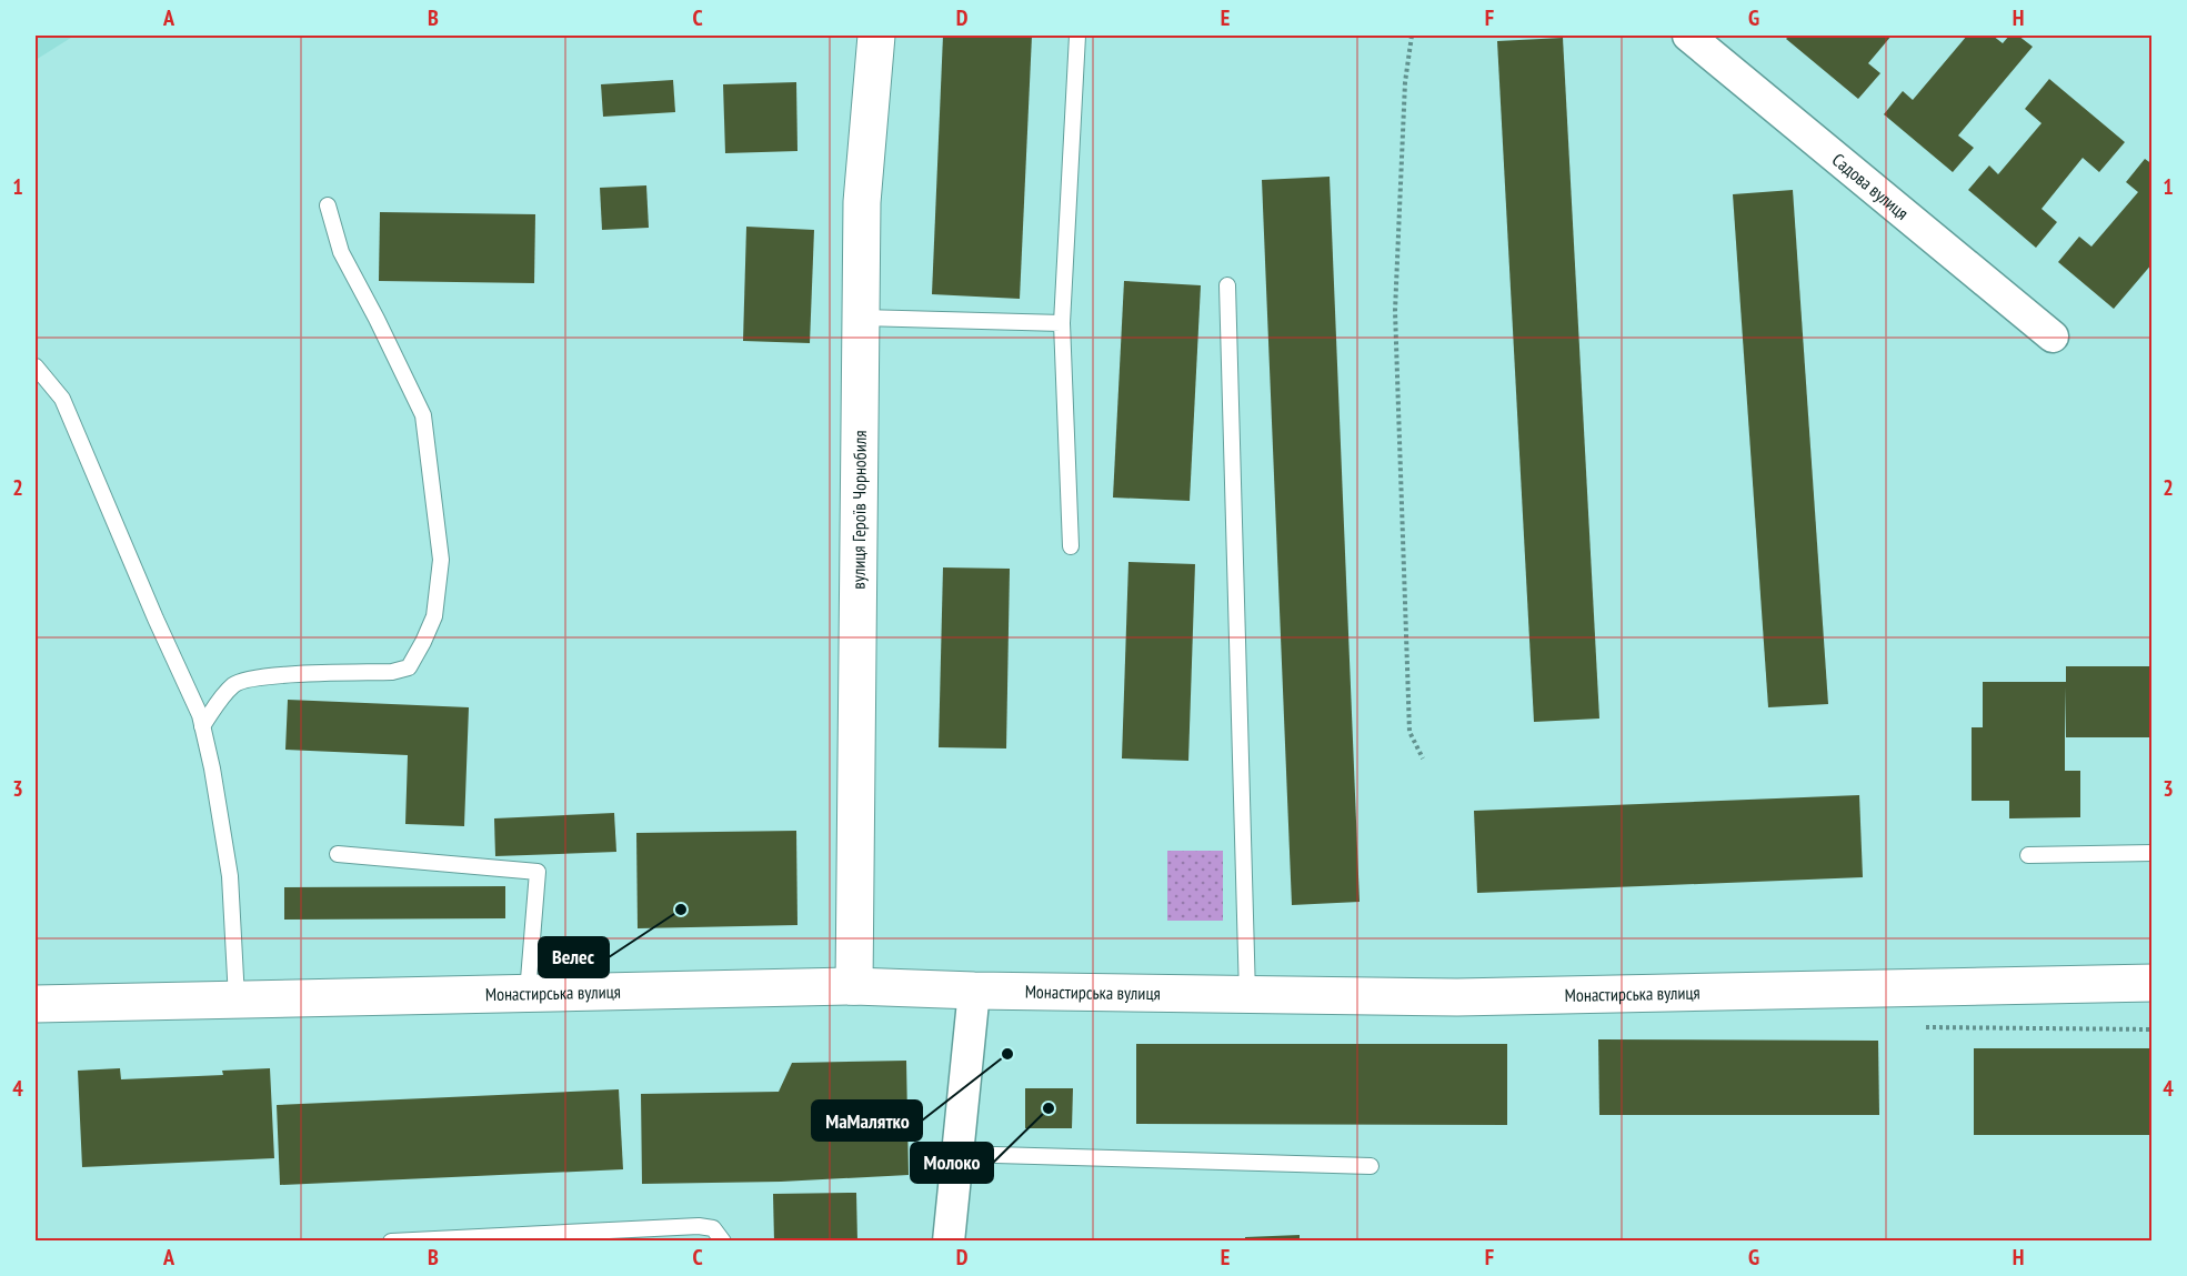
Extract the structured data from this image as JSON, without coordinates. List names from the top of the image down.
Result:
{
  "streets": {
    "main road": ["вулиця Героїв Чорнобиля", "Монастирська вулиця"],
    "street": ["Садова вулиця"]
  },
  "crossings": [
    ["вулиця Героїв Чорнобиля", "Монастирська вулиця"]
  ],
  "places": ["Велес", "МаМалятко", "Молоко"],
  "grid": {
    "columns": [
      "A",
      "B",
      "C",
      "D",
      "E",
      "F",
      "G",
      "H"
    ],
    "rows": [
      "1",
      "2",
      "3",
      "4"
    ]
  }
}
